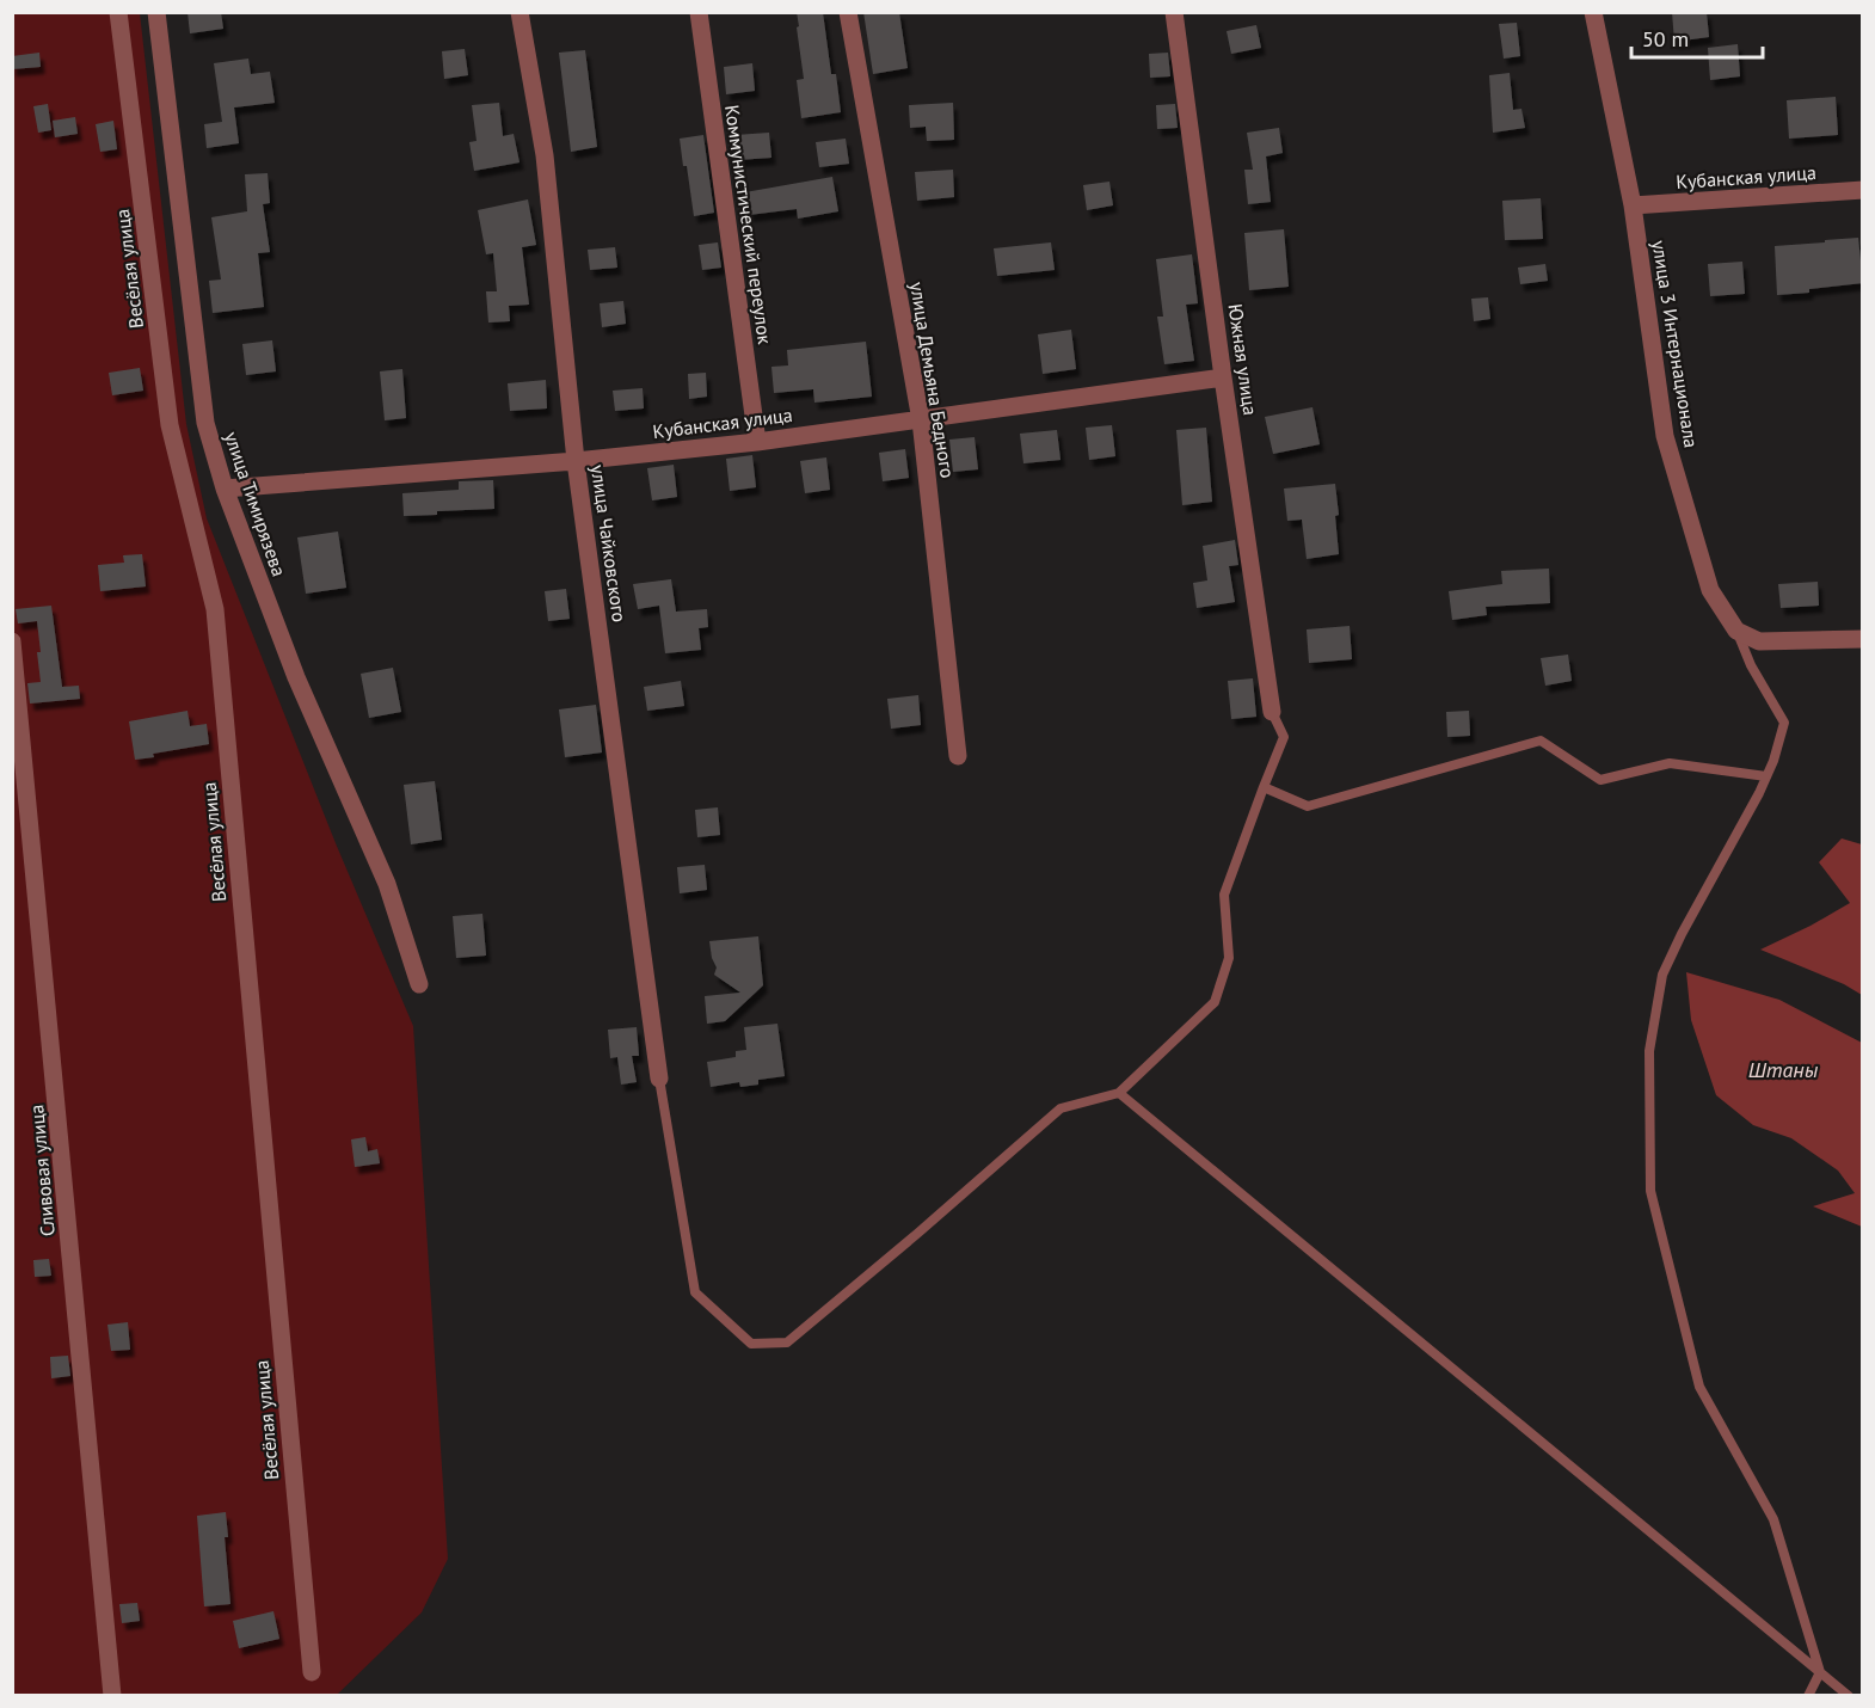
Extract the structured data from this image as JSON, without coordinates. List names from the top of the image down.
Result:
{
  "streets": {
    "street": [
      "Кубанская улица",
      "Коммунистический переулок",
      "Весёлая улица",
      "улица 3 Интернационала",
      "Южная улица",
      "улица Демьяна Бедного",
      "улица Тимирязева",
      "улица Чайковского",
      "Сливовая улица"
    ]
  },
  "crossings": [
    ["Кубанская улица", "Коммунистический переулок"],
    ["Кубанская улица", "улица 3 Интернационала"],
    ["Кубанская улица", "Южная улица"],
    ["Кубанская улица", "улица Демьяна Бедного"],
    ["Кубанская улица", "улица Тимирязева"],
    ["Кубанская улица", "улица Чайковского"]
  ],
  "water": ["Штаны"],
  "scale_bar": "50 m"
}
